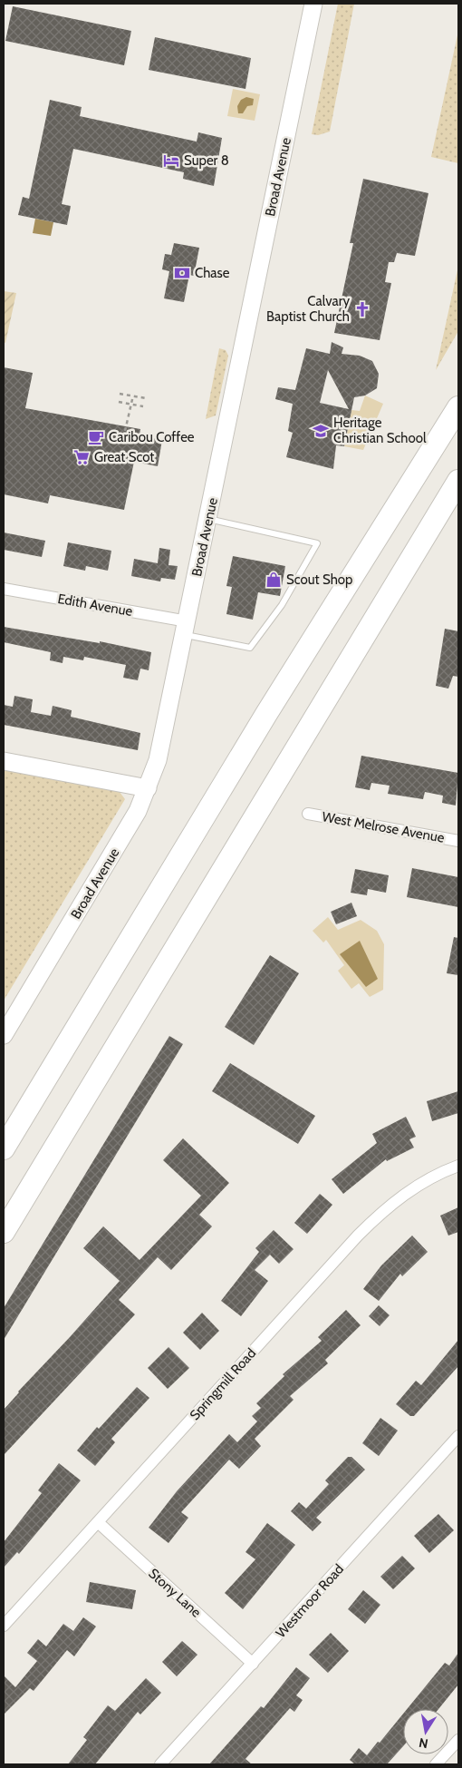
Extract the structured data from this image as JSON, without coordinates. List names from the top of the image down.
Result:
{
  "streets": {
    "main road": ["Broad Avenue"],
    "street": [
      "Edith Avenue",
      "West Melrose Avenue",
      "Springmill Road",
      "Stony Lane",
      "Westmoor Road"
    ]
  },
  "crossings": [
    ["Broad Avenue", "Edith Avenue"],
    ["Springmill Road", "Stony Lane"],
    ["Stony Lane", "Westmoor Road"]
  ],
  "places": {
    "hotel": ["Super 8"],
    "bank": ["Chase"],
    "church": ["Calvary Baptist Church"],
    "school or university": ["Heritage Christian School"],
    "cafe": ["Caribou Coffee"],
    "supermarket": ["Great Scot"],
    "shop": ["Scout Shop"]
  },
  "north": "bottom"
}
